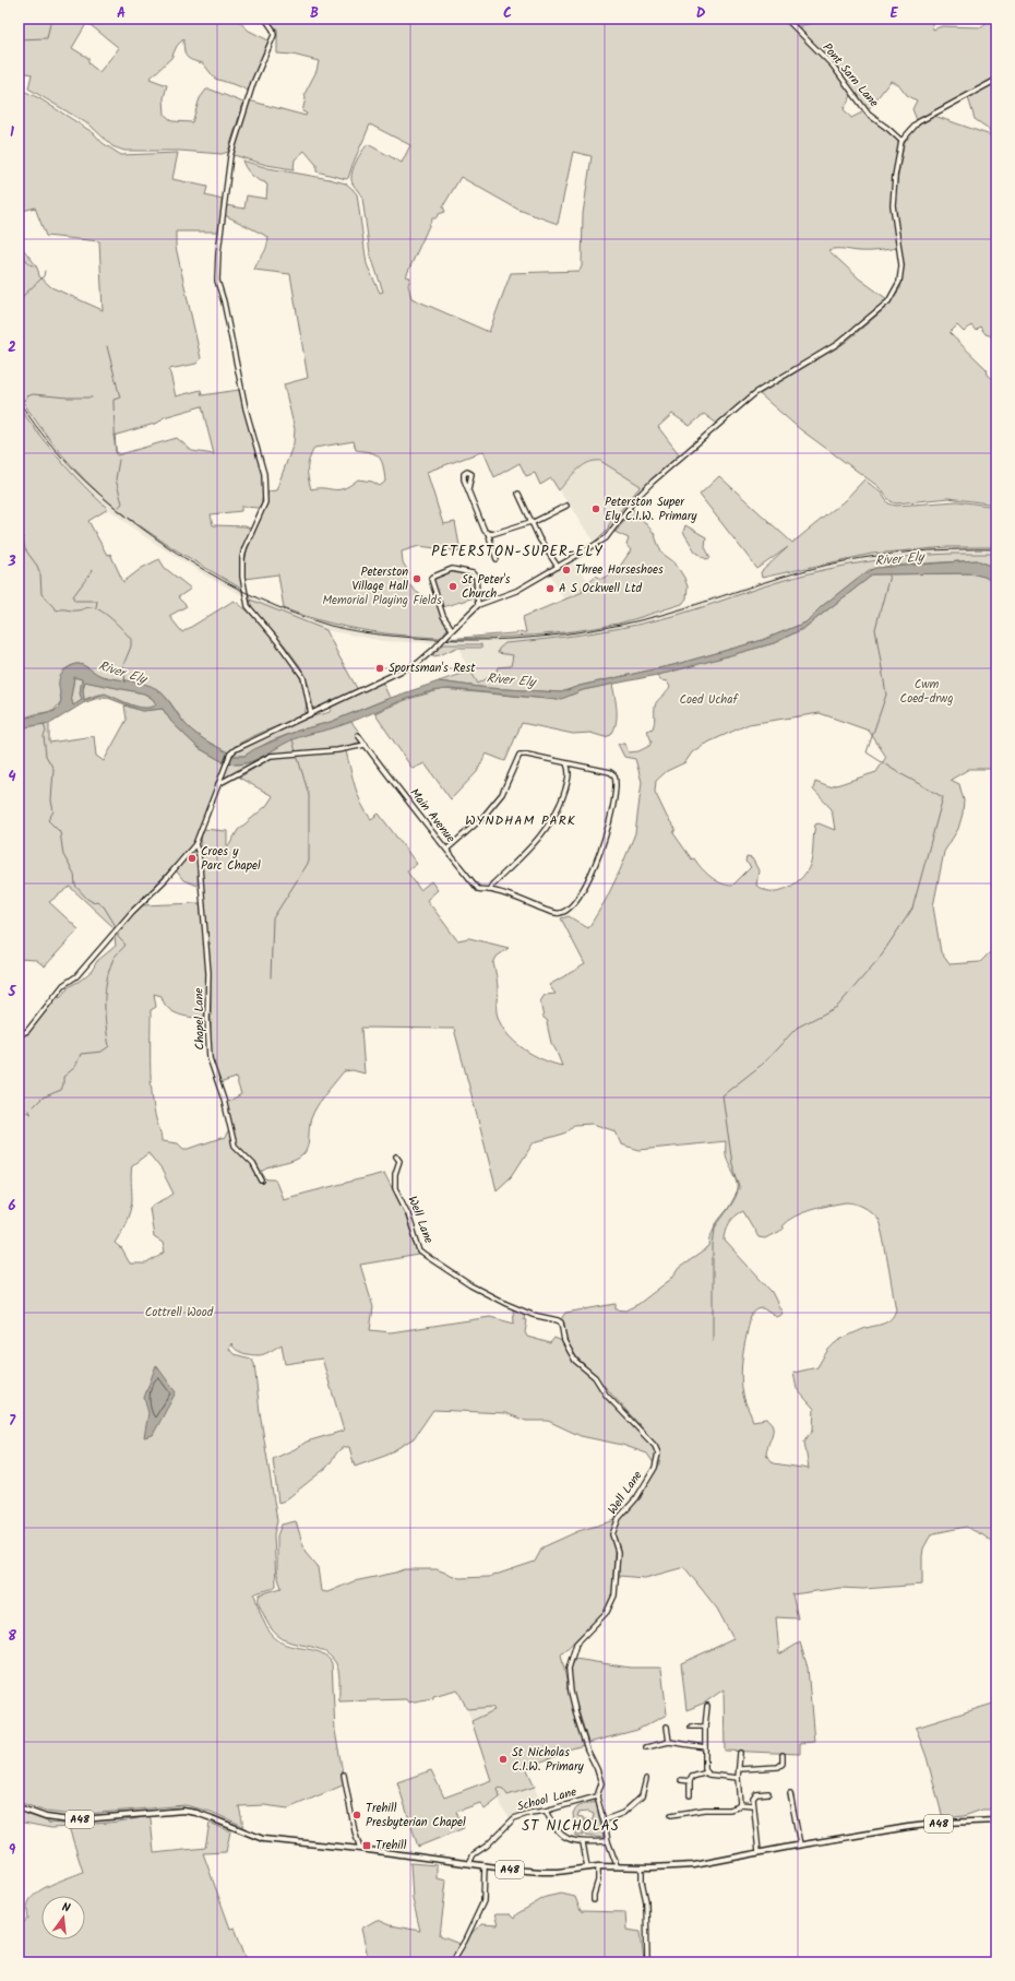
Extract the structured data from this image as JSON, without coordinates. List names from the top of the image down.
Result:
{
  "streets": {
    "main road": ["A48"],
    "street": [
      "Pont Sarn Lane",
      "Main Avenue",
      "Chapel Lane",
      "Well Lane",
      "School Lane"
    ]
  },
  "crossings": [
    ["Well Lane", "School Lane"],
    ["Well Lane", "A48"],
    ["School Lane", "A48"]
  ],
  "districts": ["PETERSTON-SUPER-ELY", "WYNDHAM PARK", "ST NICHOLAS"],
  "water": ["River Ely"],
  "parks": [
    "Memorial Playing Fields",
    "Cwm Coed-drwg",
    "Coed Uchaf",
    "Cottrell Wood"
  ],
  "places": {
    "other": [
      "Peterston Super Ely C.I.W. Primary",
      "Three Horseshoes",
      "Peterston Village Hall",
      "St Peter's Church",
      "A S Ockwell Ltd",
      "Sportsman's Rest",
      "Croes y Parc Chapel",
      "St Nicholas C.I.W. Primary",
      "Trehill Presbyterian Chapel"
    ],
    "transit": ["Trehill"]
  },
  "north": "top",
  "grid": {
    "columns": [
      "A",
      "B",
      "C",
      "D",
      "E"
    ],
    "rows": [
      "1",
      "2",
      "3",
      "4",
      "5",
      "6",
      "7",
      "8",
      "9"
    ]
  }
}
